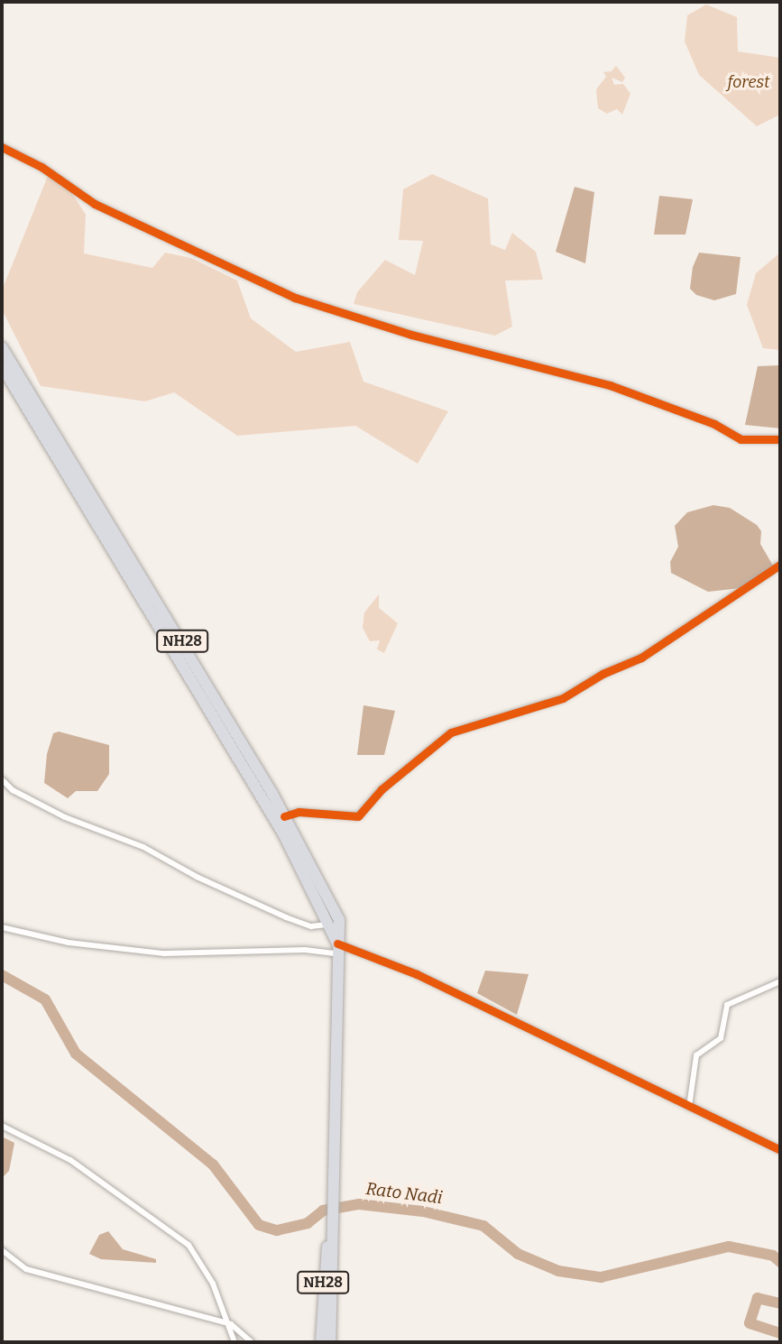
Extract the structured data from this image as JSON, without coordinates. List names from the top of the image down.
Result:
{
  "streets": {
    "highway": ["NH28"]
  },
  "water": ["Rato Nadi"],
  "parks": ["forest"]
}
